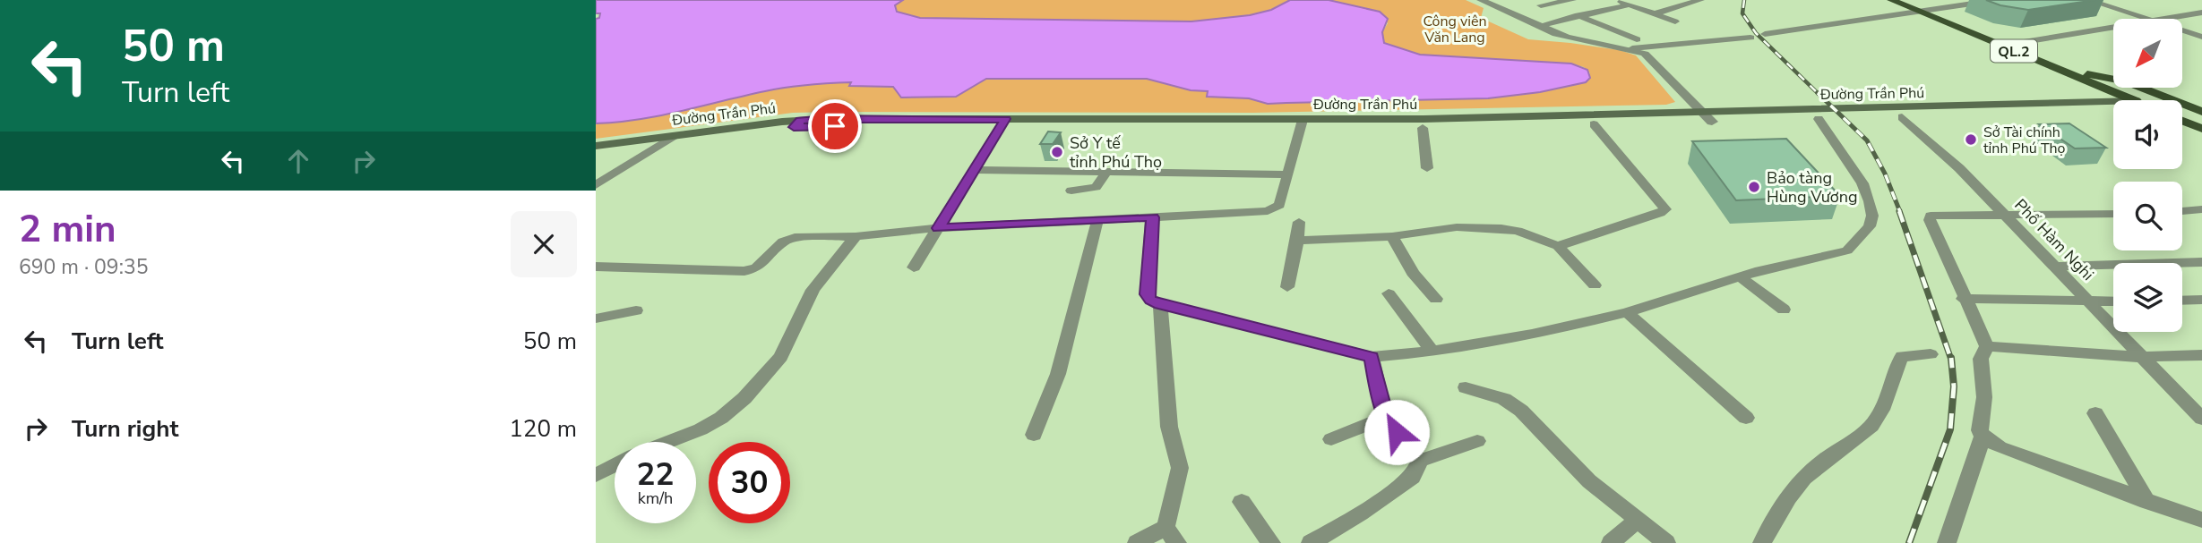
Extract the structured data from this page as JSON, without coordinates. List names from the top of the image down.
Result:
{
  "streets": {
    "main road": ["QL.2", "Đường Trần Phú"],
    "street": ["Phố Hàm Nghi"]
  },
  "crossings": [
    ["Đường Trần Phú", "Phố Hàm Nghi"]
  ],
  "parks": ["Công viên Văn Lang"],
  "places": ["Sở Tài chính tỉnh Phú Thọ", "Sở Y tế tỉnh Phú Thọ", "Bảo tàng Hùng Vương"],
  "north": "bottom left",
  "page": {
    "turn": ["50 m", "Turn left"],
    "heading": ["2 min", "690 m · 09:35"],
    "list": [
      {
        "name": "Turn left",
        "value": "50 m"
      },
      {
        "name": "Turn right",
        "value": "120 m"
      }
    ],
    "speed": "22 km/h",
    "limit": "30"
  }
}
